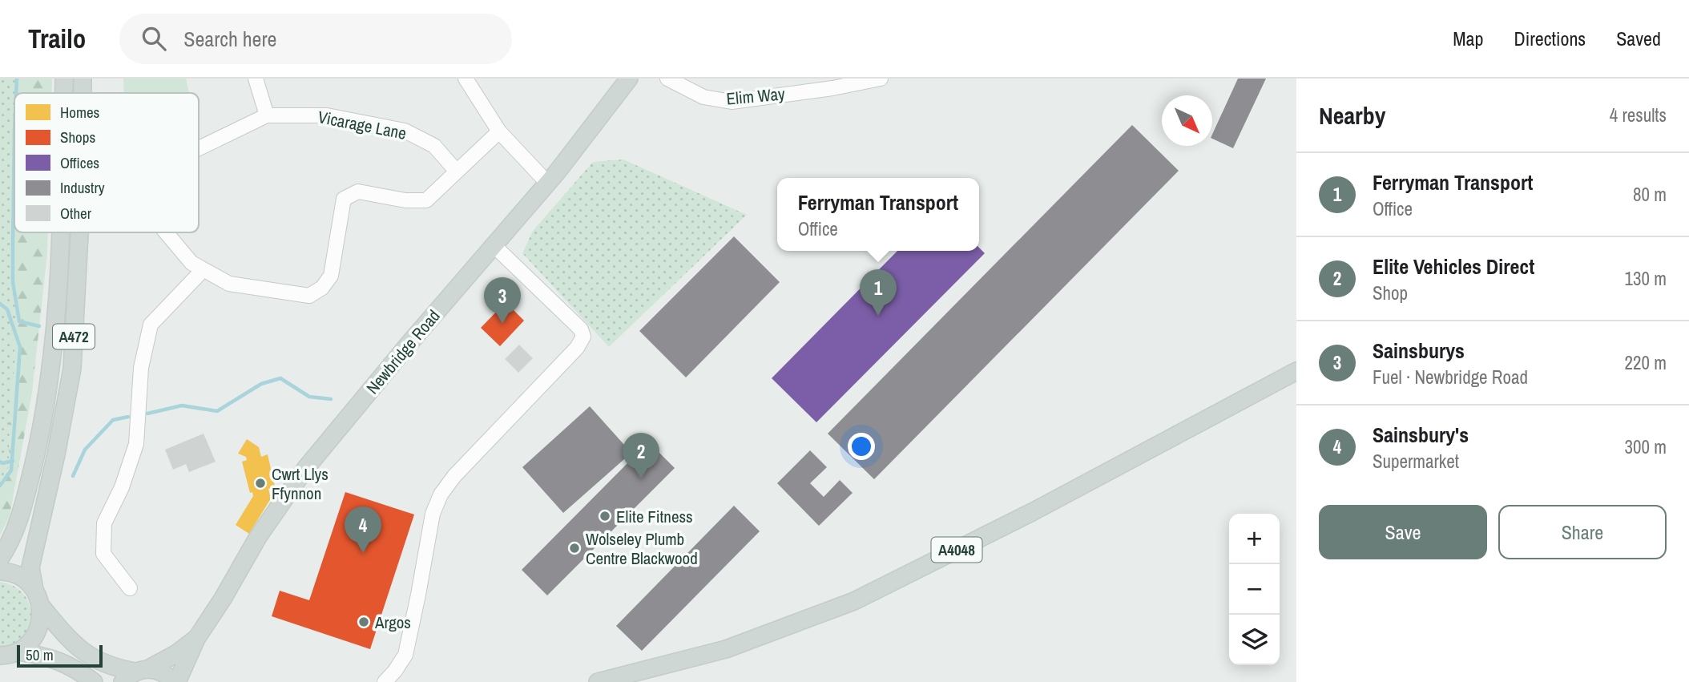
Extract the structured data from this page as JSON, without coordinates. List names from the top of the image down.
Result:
{
  "streets": {
    "main road": ["A472", "Newbridge Road", "A4048"],
    "street": ["Elim Way", "Vicarage Lane"]
  },
  "places": [
    "Cwrt Llys Ffynnon",
    "Elite Fitness",
    "Wolseley Plumb Centre Blackwood",
    "Argos"
  ],
  "legend": [
    "Homes",
    "Shops",
    "Offices",
    "Industry",
    "Other"
  ],
  "scale_bar": "50 m",
  "north": "bottom right",
  "page": {
    "header": "Trailo",
    "search": "Search here",
    "nav": ["Map", "Directions", "Saved"],
    "heading": ["Nearby", "4 results"],
    "list": [
      {
        "mark": "1",
        "name": "Ferryman Transport",
        "note": "Office",
        "value": "80 m"
      },
      {
        "mark": "2",
        "name": "Elite Vehicles Direct",
        "note": "Shop",
        "value": "130 m"
      },
      {
        "mark": "3",
        "name": "Sainsburys",
        "note": "Fuel · Newbridge Road",
        "value": "220 m"
      },
      {
        "mark": "4",
        "name": "Sainsbury's",
        "note": "Supermarket",
        "value": "300 m"
      }
    ],
    "popup": ["Ferryman Transport", "Office"],
    "pins": [
      "1",
      "3",
      "2",
      "4"
    ],
    "buttons": ["Save", "Share"],
    "map_buttons": ["+", "−"],
    "scale": "50 m"
  }
}
